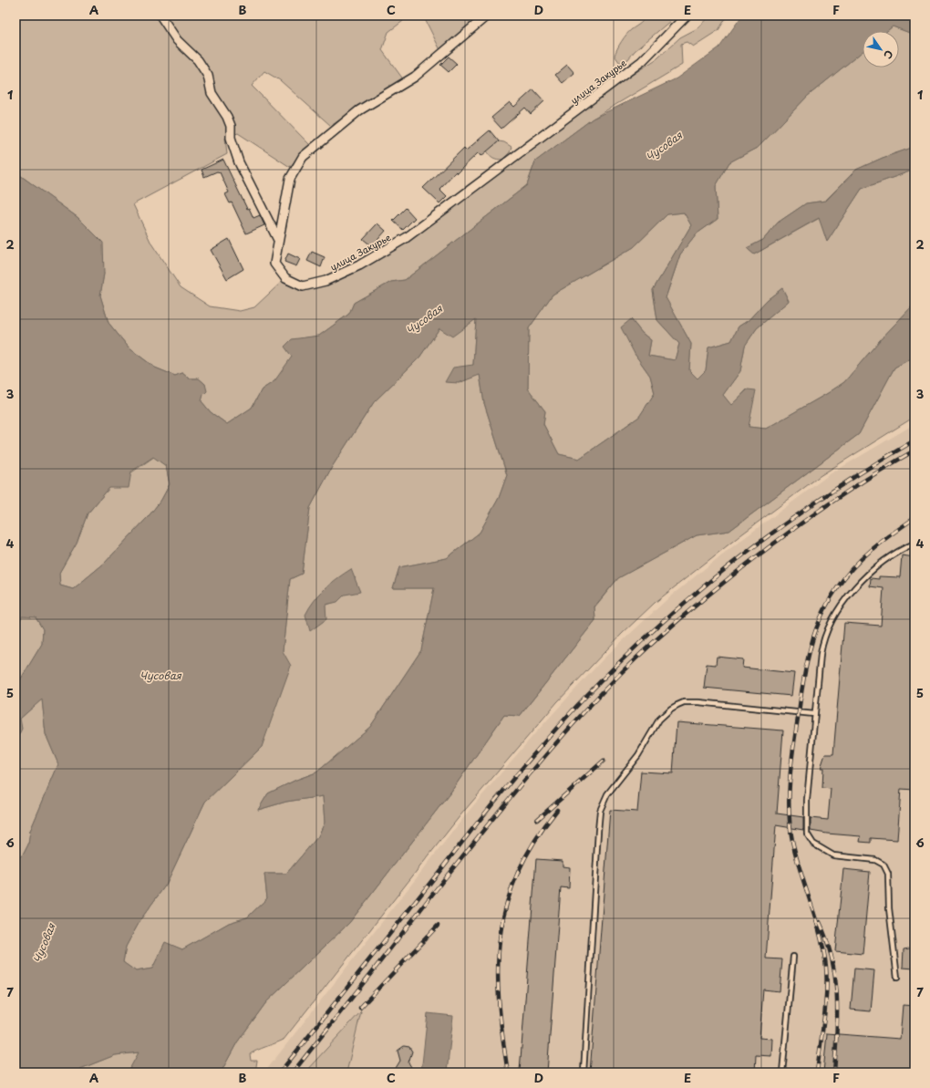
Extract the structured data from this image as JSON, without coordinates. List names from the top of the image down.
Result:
{
  "streets": {
    "street": ["улица Закурье"]
  },
  "water": ["Чусовая"],
  "north": "bottom right",
  "grid": {
    "columns": [
      "A",
      "B",
      "C",
      "D",
      "E",
      "F"
    ],
    "rows": [
      "1",
      "2",
      "3",
      "4",
      "5",
      "6",
      "7"
    ]
  }
}
